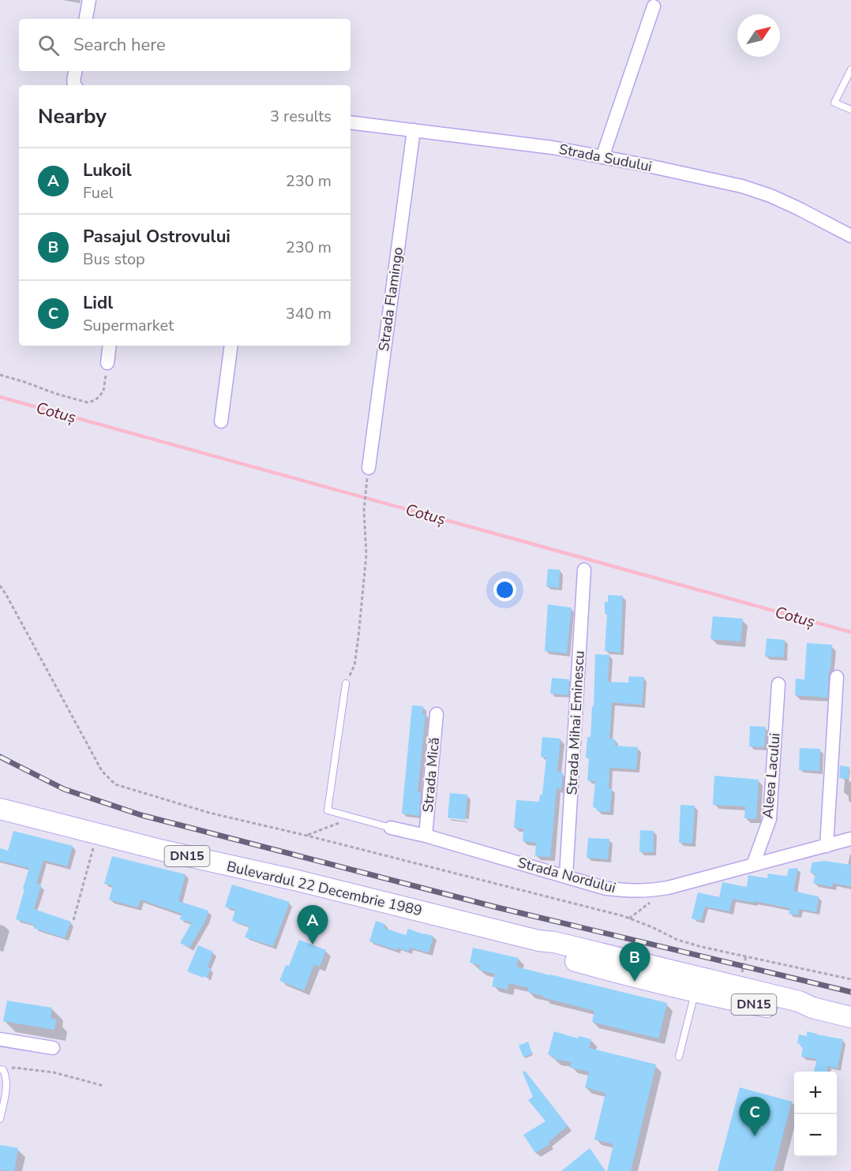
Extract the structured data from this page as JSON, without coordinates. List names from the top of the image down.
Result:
{
  "streets": {
    "main road": ["DN15", "Bulevardul 22 Decembrie 1989"],
    "street": [
      "Strada Sudului",
      "Strada Flamingo",
      "Strada Mihai Eminescu",
      "Strada Mică",
      "Aleea Lacului",
      "Strada Nordului"
    ]
  },
  "crossings": [
    ["Strada Sudului", "Strada Flamingo"],
    ["Strada Mihai Eminescu", "Strada Nordului"],
    ["Strada Mică", "Strada Nordului"],
    ["Aleea Lacului", "Strada Nordului"]
  ],
  "water": ["Cotuș"],
  "north": "top right",
  "page": {
    "search": "Search here",
    "heading": ["Nearby", "3 results"],
    "list": [
      {
        "mark": "A",
        "name": "Lukoil",
        "note": "Fuel",
        "value": "230 m"
      },
      {
        "mark": "B",
        "name": "Pasajul Ostrovului",
        "note": "Bus stop",
        "value": "230 m"
      },
      {
        "mark": "C",
        "name": "Lidl",
        "note": "Supermarket",
        "value": "340 m"
      }
    ],
    "pins": ["A", "B", "C"],
    "map_buttons": ["+", "−"]
  }
}
